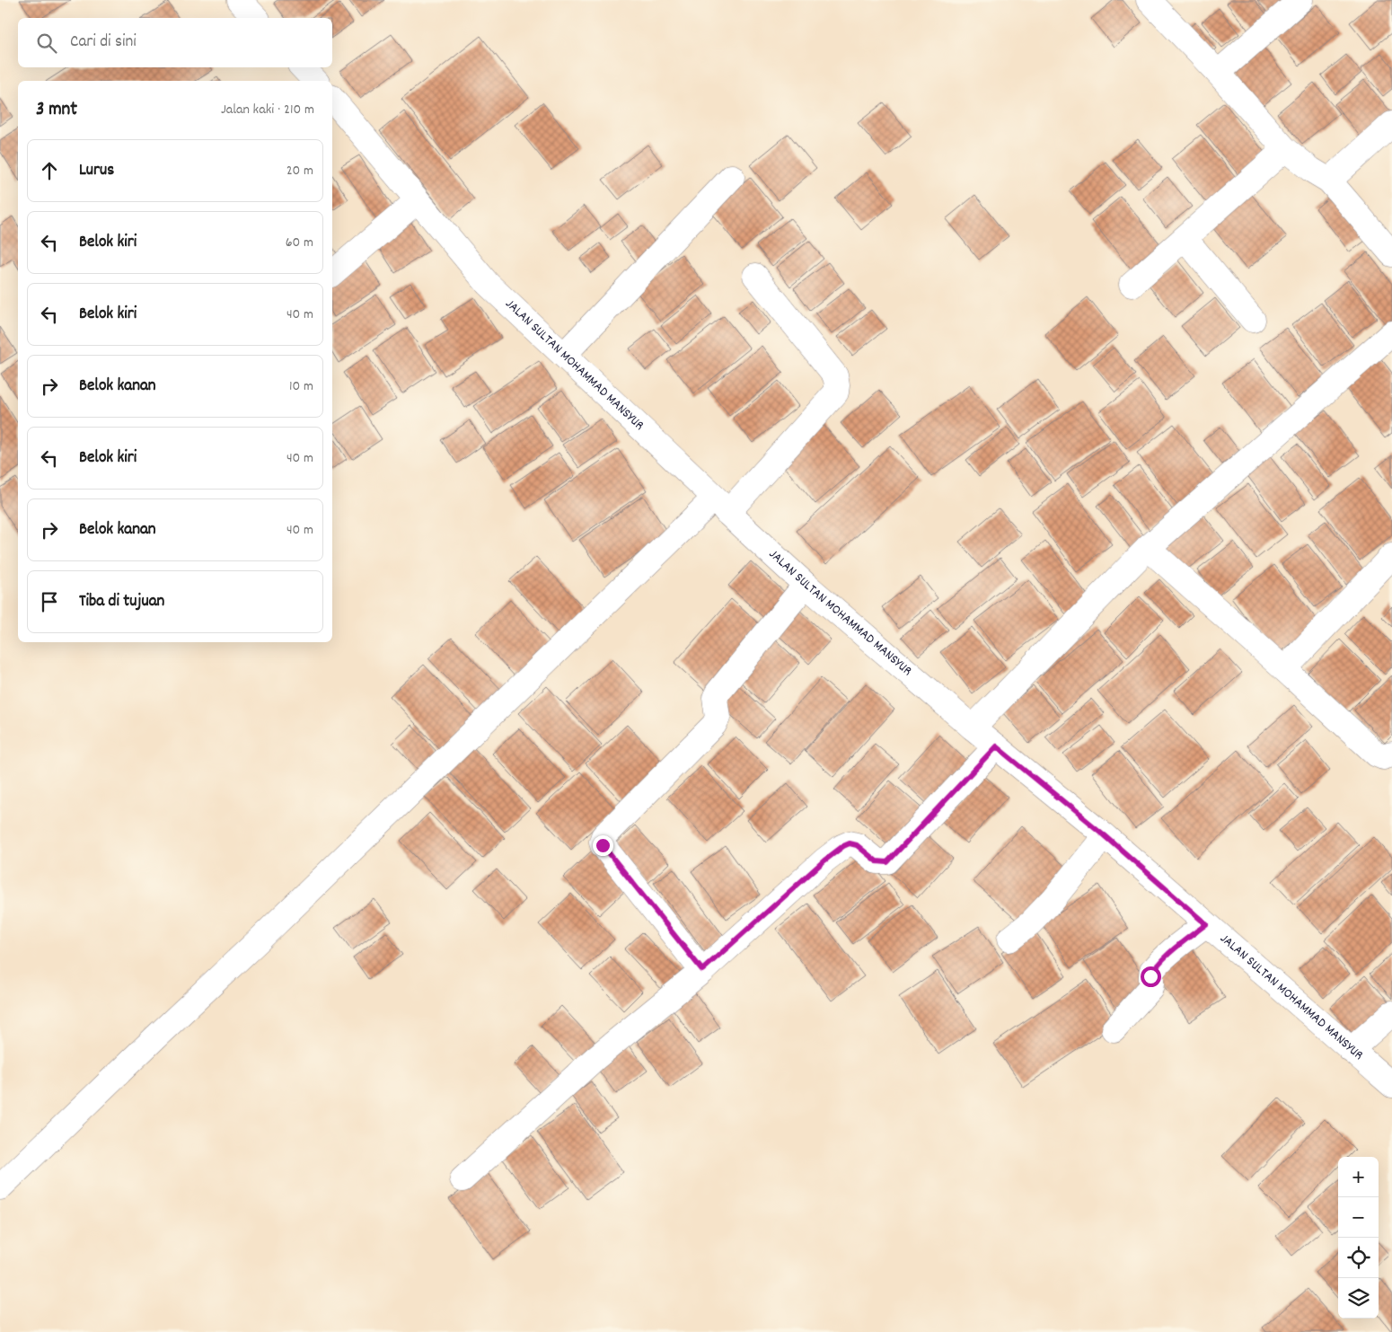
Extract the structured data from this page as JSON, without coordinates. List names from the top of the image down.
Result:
{
  "streets": {
    "street": ["JALAN SULTAN MOHAMMAD MANSYUR"]
  },
  "page": {
    "search": "Cari di sini",
    "heading": ["3 mnt", "Jalan kaki · 210 m"],
    "list": [
      ["Lurus", "20 m"],
      ["Belok kiri", "60 m"],
      ["Belok kiri", "40 m"],
      ["Belok kanan", "10 m"],
      ["Belok kiri", "40 m"],
      ["Belok kanan", "40 m"],
      "Tiba di tujuan"
    ],
    "map_buttons": ["+", "−"]
  }
}
